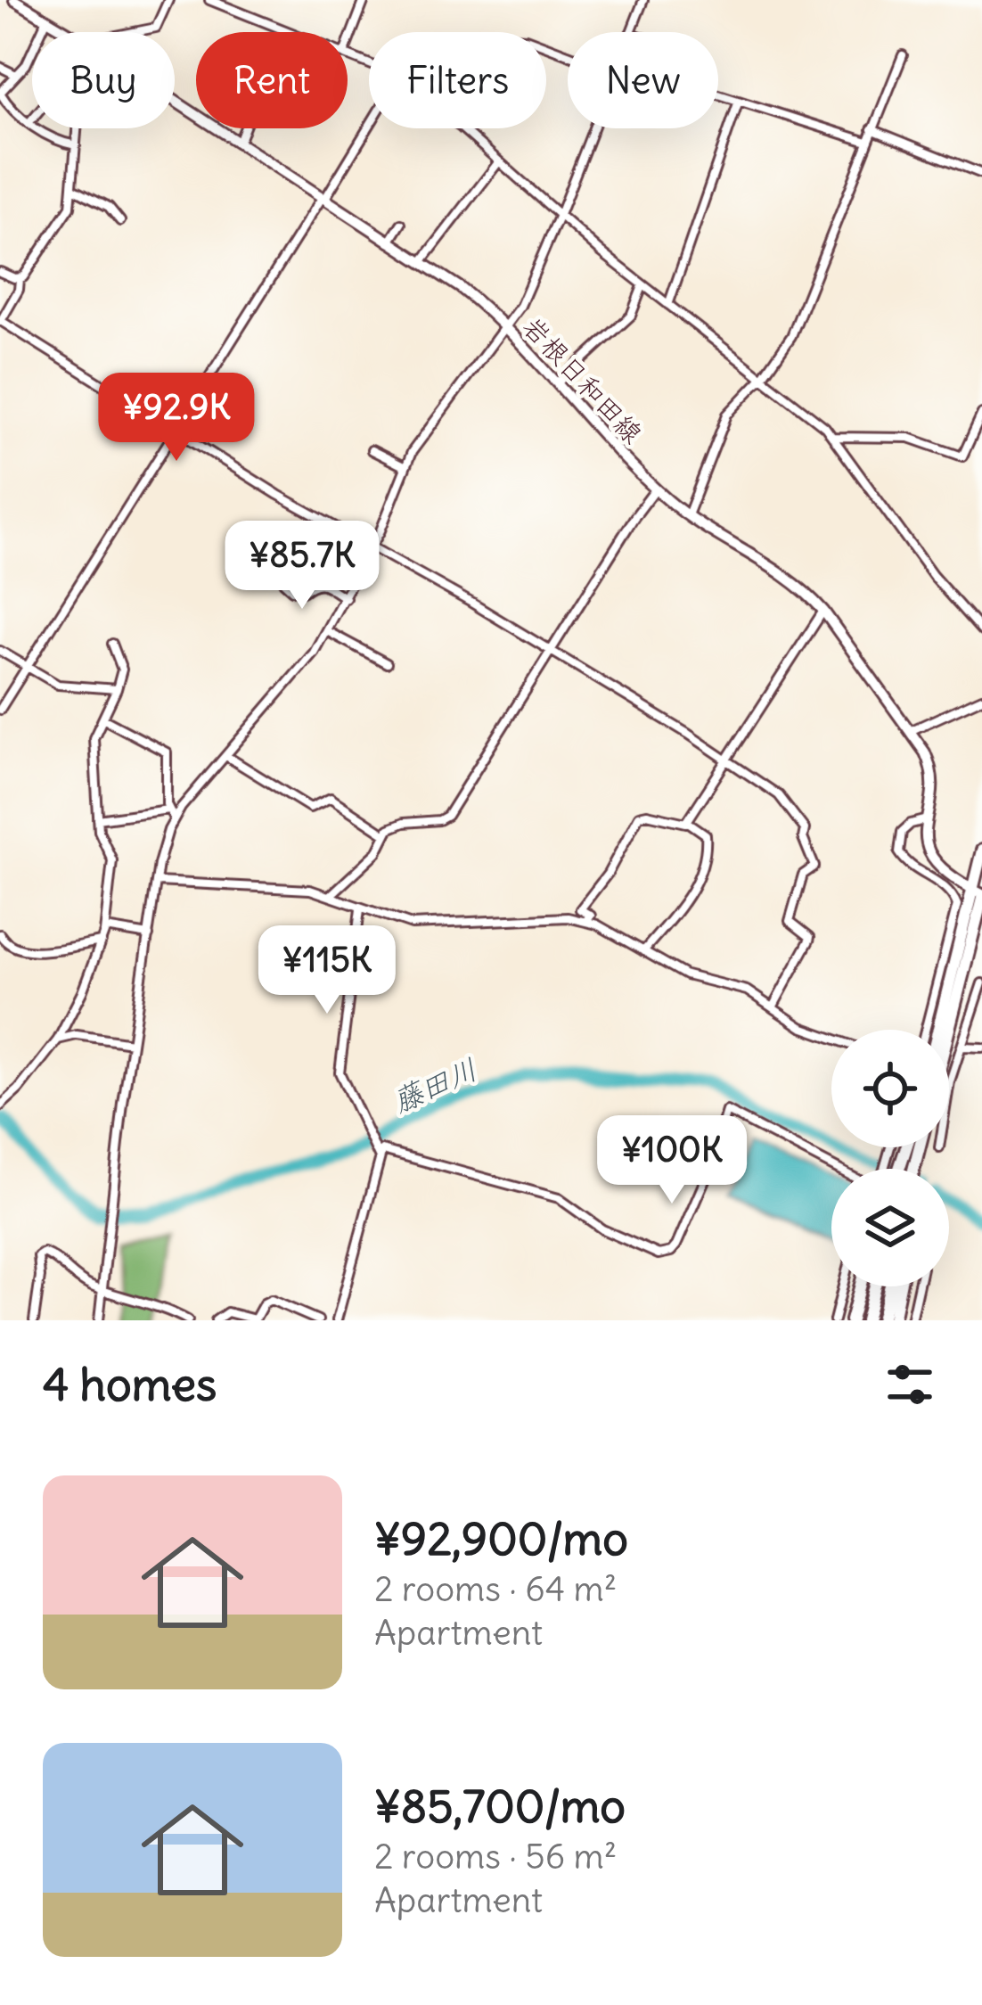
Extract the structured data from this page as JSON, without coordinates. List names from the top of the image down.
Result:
{
  "streets": {
    "main road": ["岩根日和田線"]
  },
  "water": ["藤田川"],
  "page": {
    "chip": [
      "Buy",
      "Rent",
      "Filters",
      "New"
    ],
    "price": [
      "¥92.9K",
      "¥85.7K",
      "¥115K",
      "¥100K"
    ],
    "heading": "4 homes",
    "list": [
      {
        "name": "¥92,900/mo",
        "note": "2 rooms · 64 m² · Apartment"
      },
      {
        "name": "¥85,700/mo",
        "note": "2 rooms · 56 m² · Apartment"
      }
    ]
  }
}
